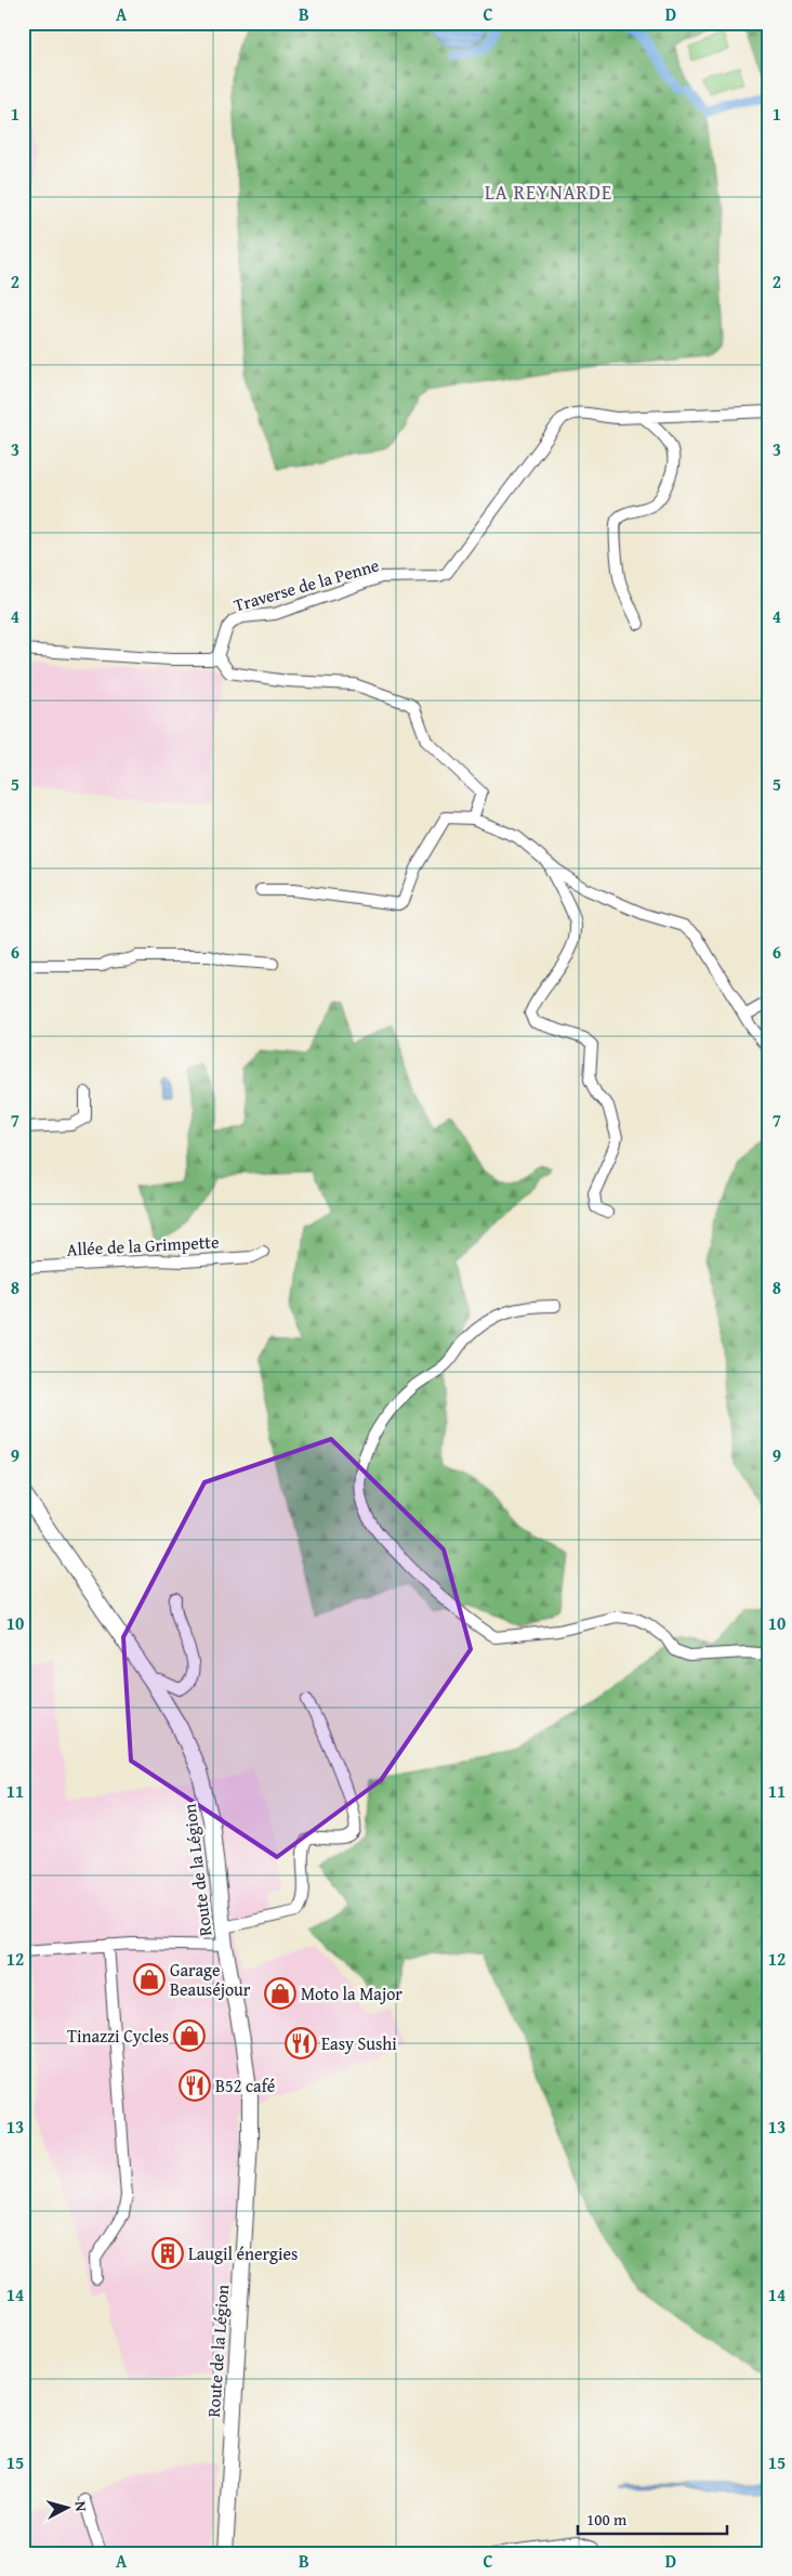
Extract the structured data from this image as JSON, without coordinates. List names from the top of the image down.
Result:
{
  "streets": {
    "main road": ["Route de la Légion"],
    "street": ["Traverse de la Penne", "Allée de la Grimpette"]
  },
  "districts": ["LA REYNARDE"],
  "places": {
    "shop": ["Garage Beauséjour", "Moto la Major", "Tinazzi Cycles"],
    "restaurant": ["Easy Sushi", "B52 café"],
    "building": ["Laugil énergies"]
  },
  "scale_bar": "100 m",
  "north": "right",
  "grid": {
    "columns": [
      "A",
      "B",
      "C",
      "D"
    ],
    "rows": [
      "1",
      "2",
      "3",
      "4",
      "5",
      "6",
      "7",
      "8",
      "9",
      "10",
      "11",
      "12",
      "13",
      "14",
      "15"
    ]
  }
}
